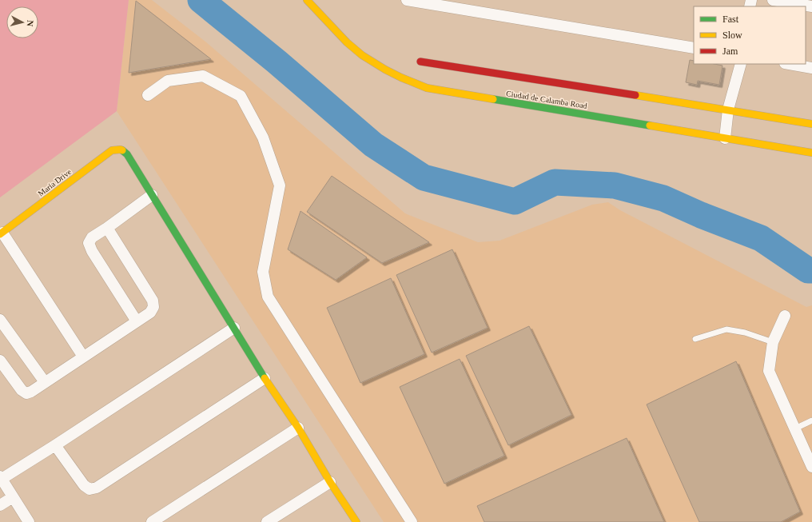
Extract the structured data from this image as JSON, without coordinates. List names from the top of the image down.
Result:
{
  "streets": {
    "street": ["Ciudad de Calamba Road", "Maria Drive"]
  },
  "legend": ["Fast", "Slow", "Jam"],
  "north": "right"
}
